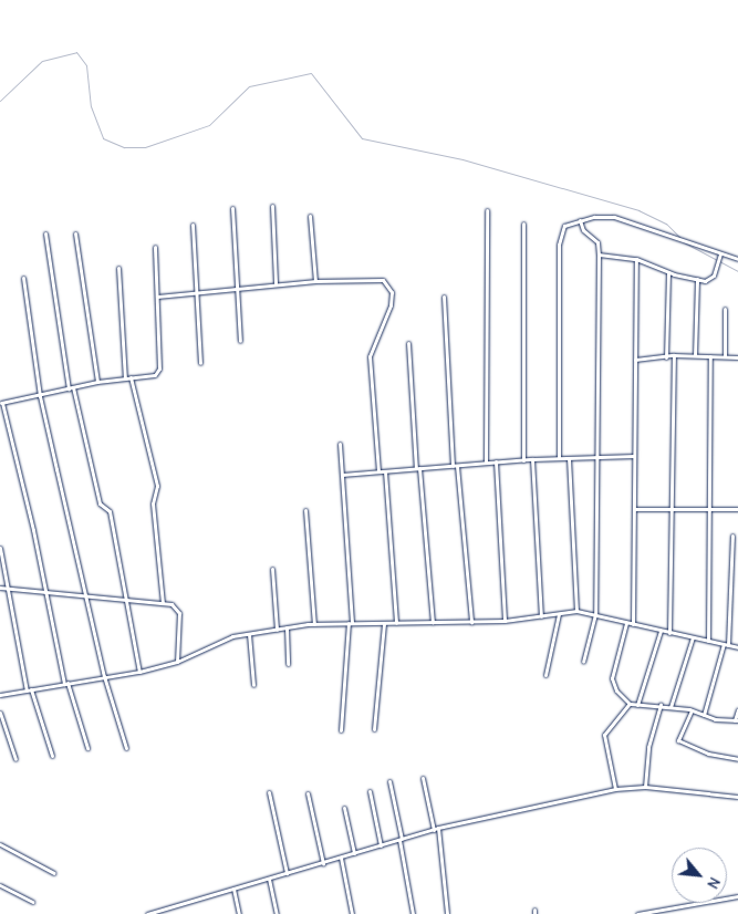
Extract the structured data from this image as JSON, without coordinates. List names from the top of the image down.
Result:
{
  "north": "bottom right"
}
